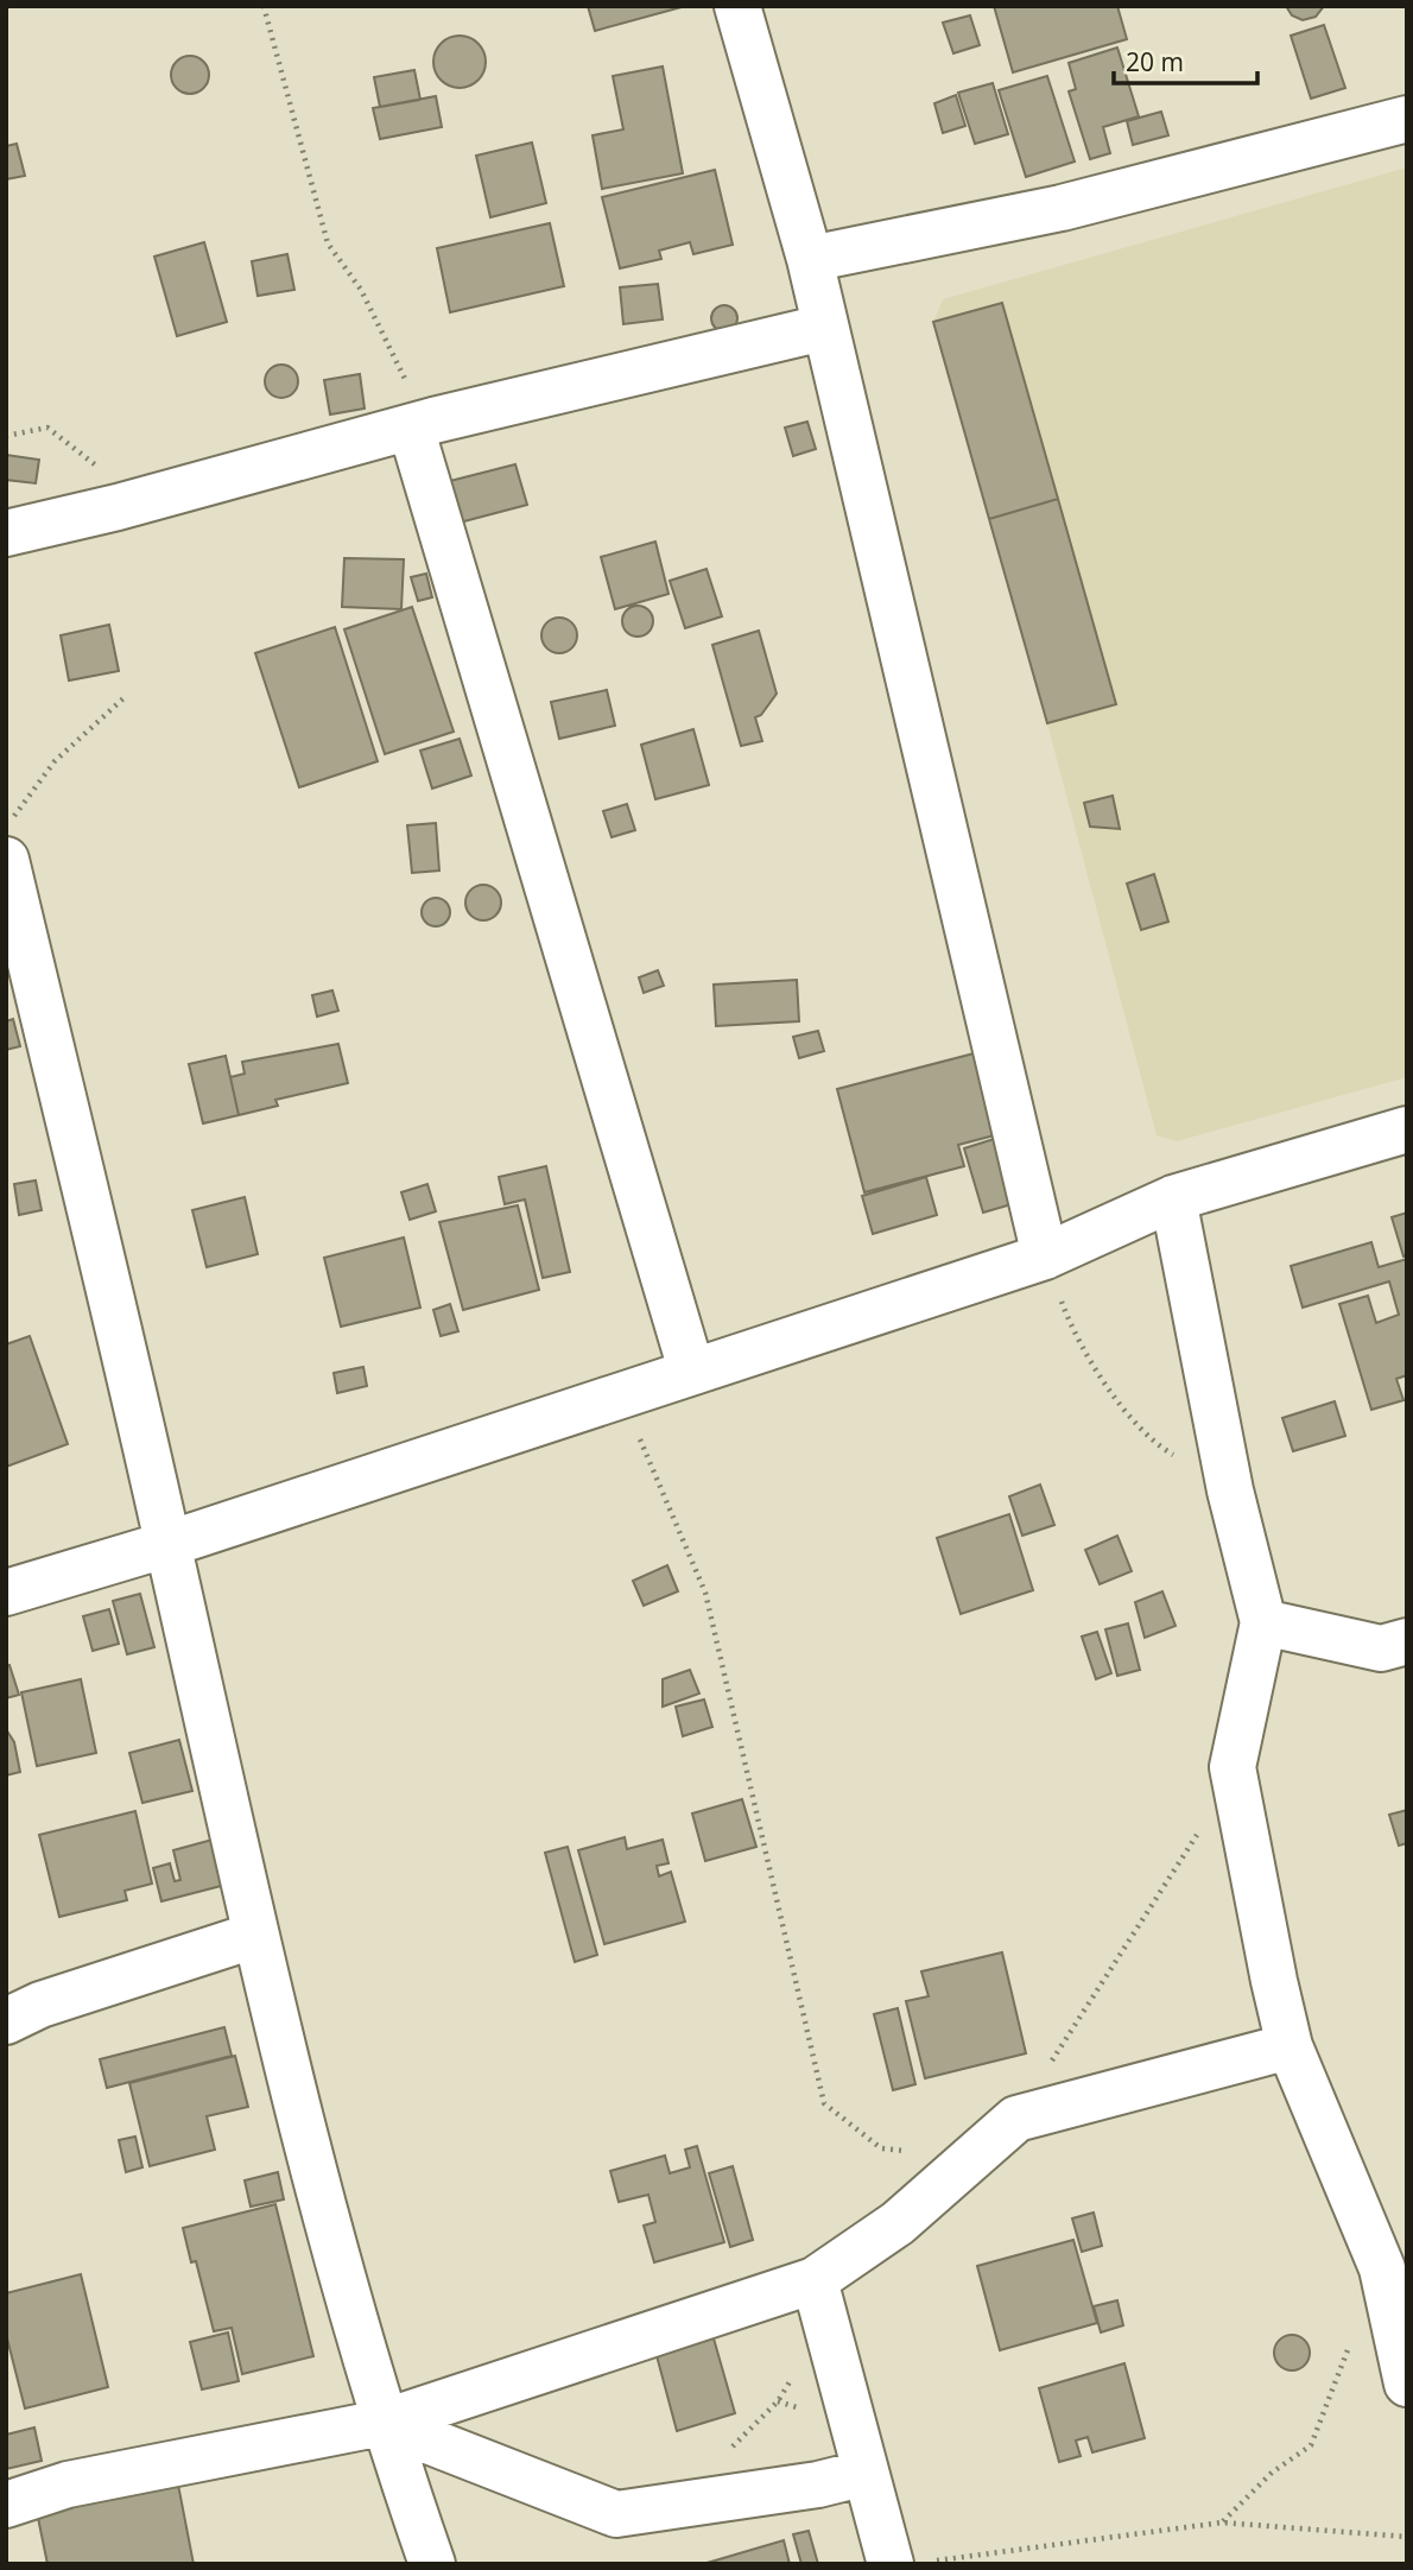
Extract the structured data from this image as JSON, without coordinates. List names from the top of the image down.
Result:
{
  "scale_bar": "20 m"
}
